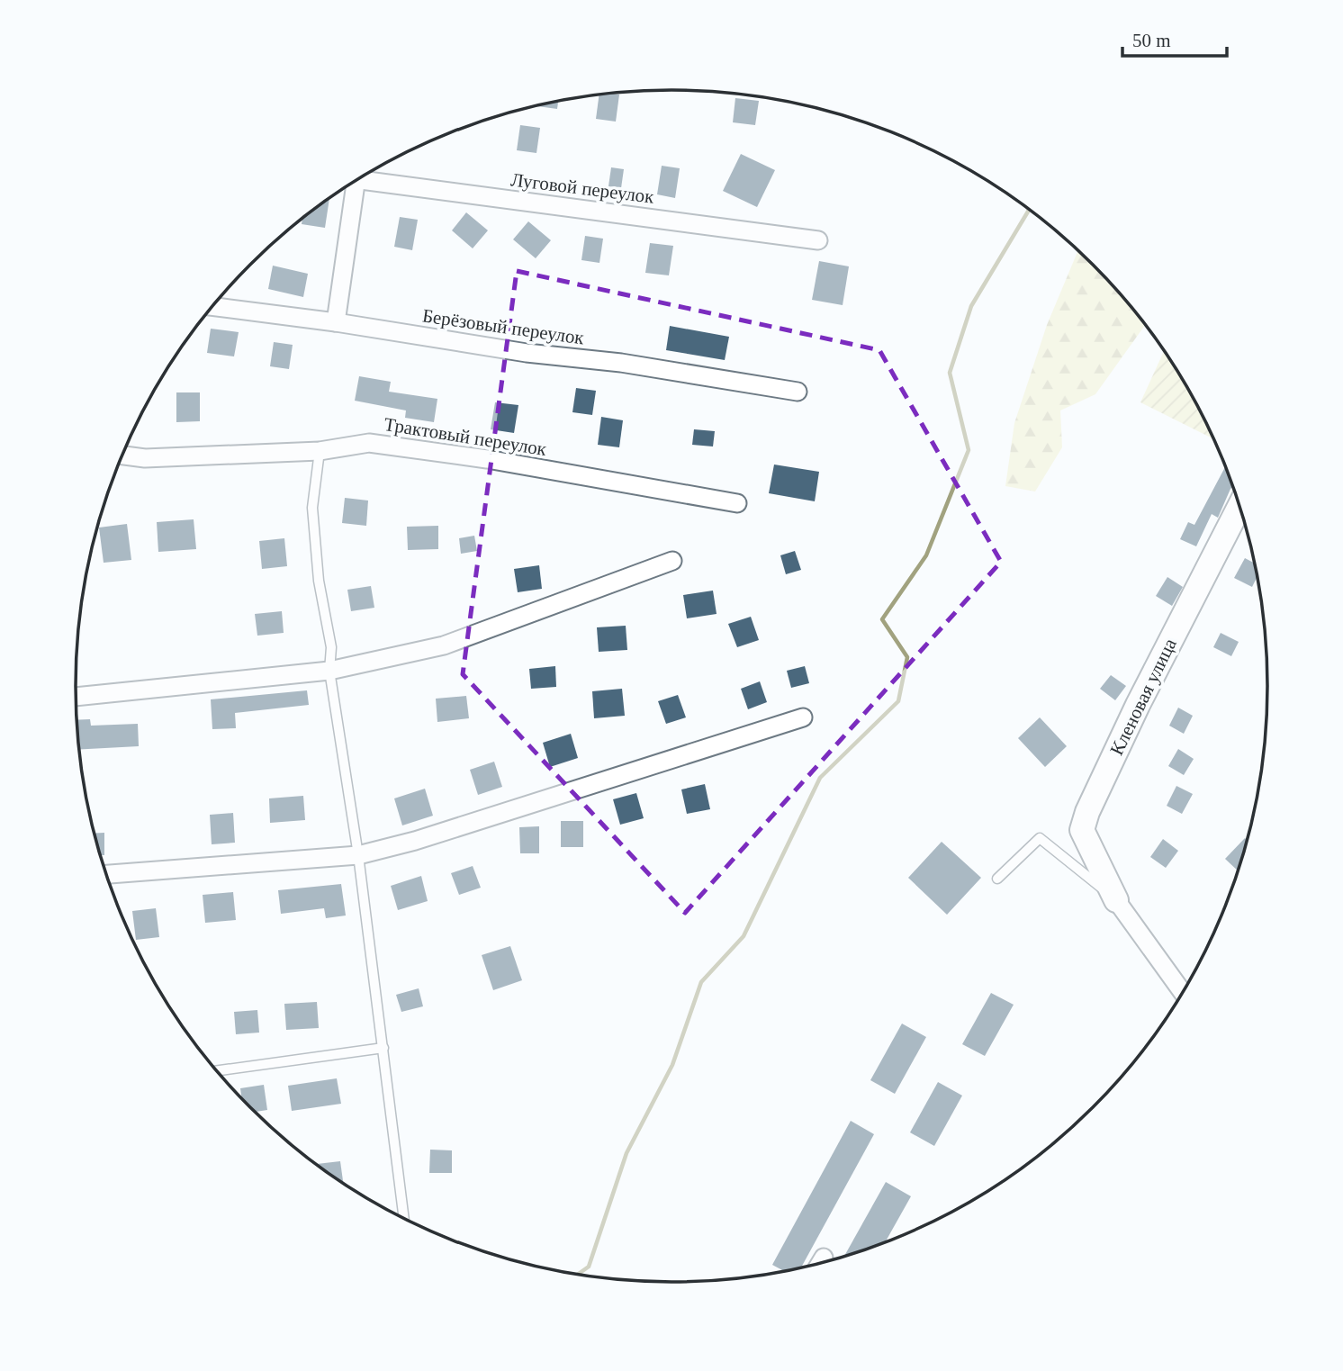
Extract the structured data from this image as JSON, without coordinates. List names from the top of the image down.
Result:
{
  "streets": {
    "street": [
      "Луговой переулок",
      "Берёзовый переулок",
      "Трактовый переулок",
      "Кленовая улица"
    ]
  },
  "scale_bar": "50 m"
}
